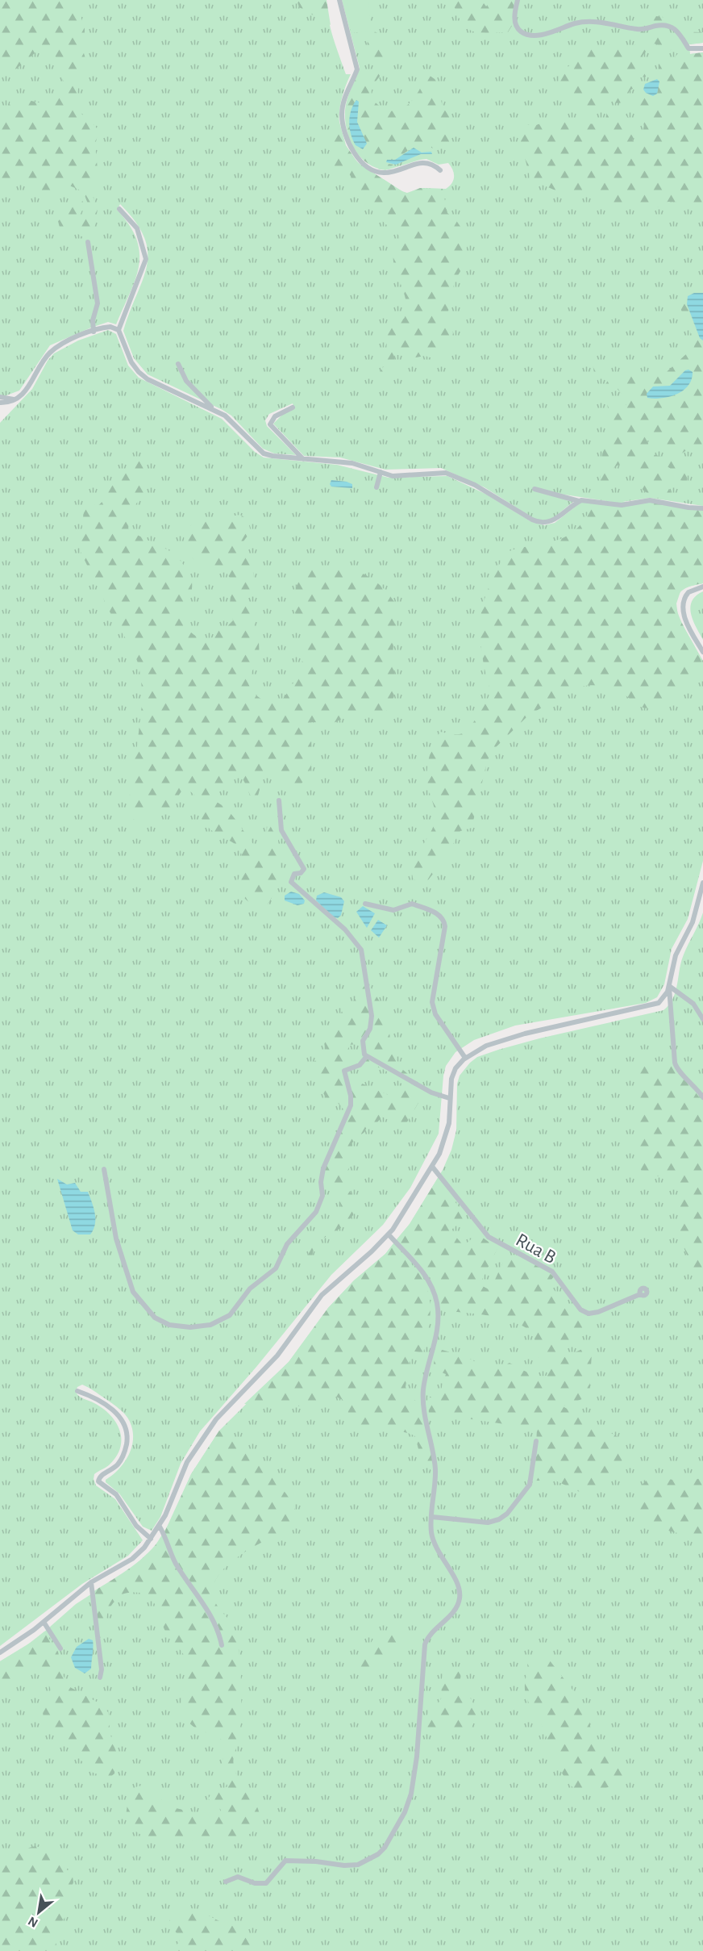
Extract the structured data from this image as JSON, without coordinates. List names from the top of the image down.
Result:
{
  "streets": {
    "street": ["Rua B"]
  },
  "north": "bottom left"
}
